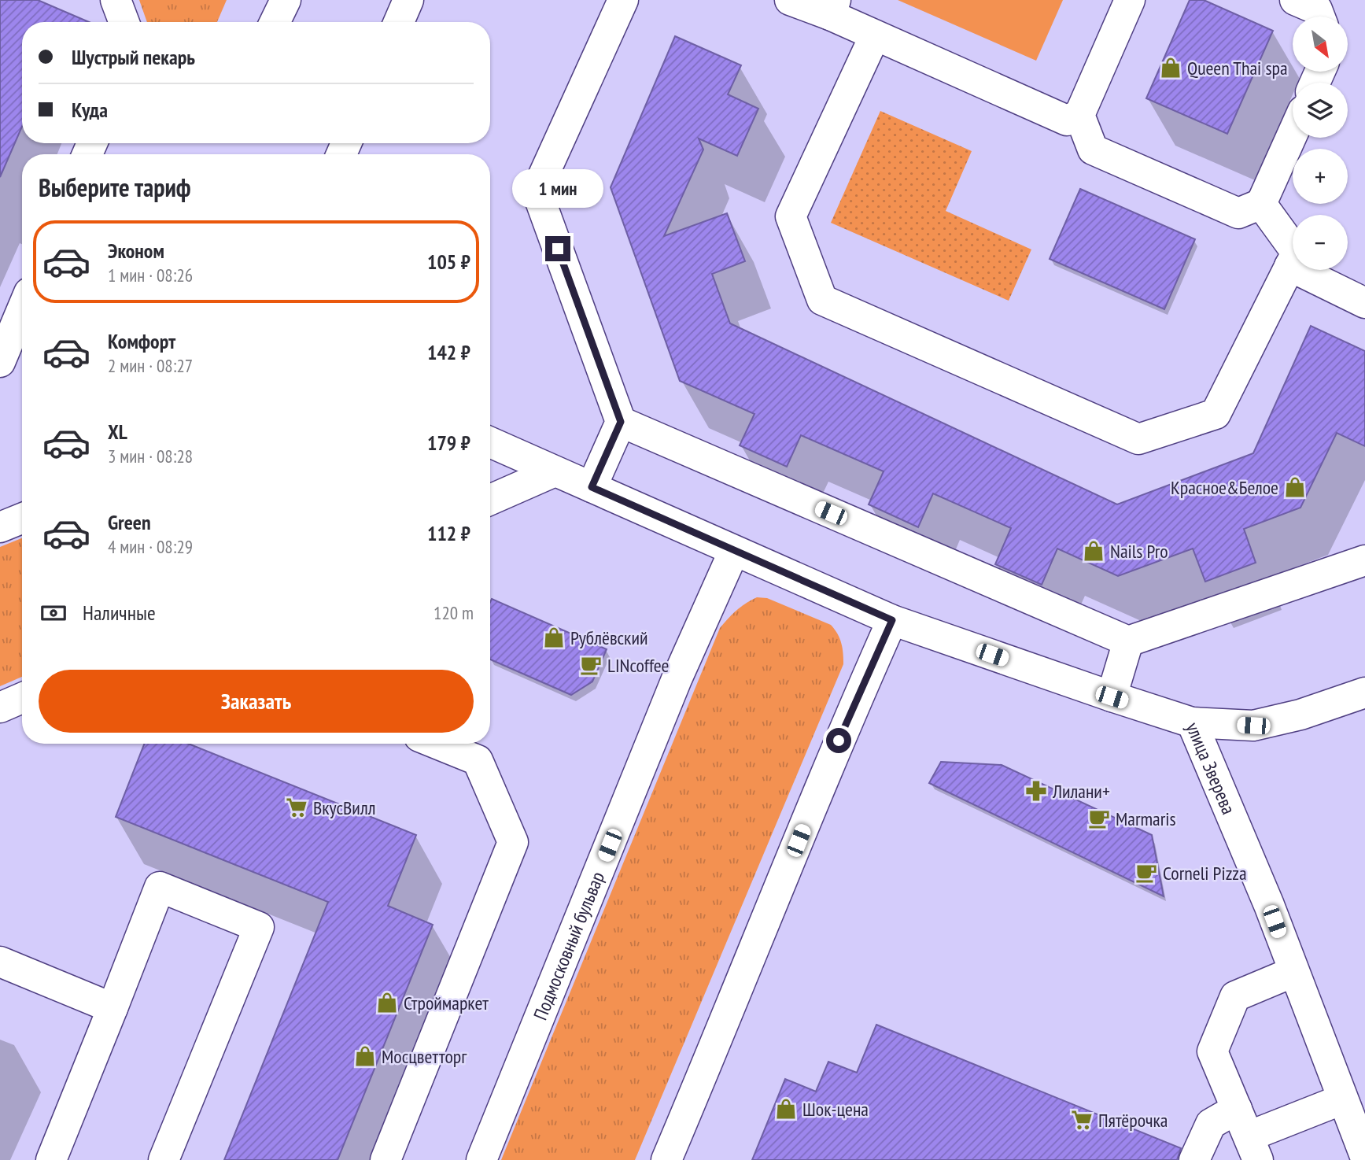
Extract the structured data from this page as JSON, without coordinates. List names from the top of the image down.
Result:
{
  "streets": {
    "street": ["улица Зверева", "Подмосковный бульвар"]
  },
  "crossings": [
    ["улица Зверева", "Подмосковный бульвар"]
  ],
  "places": {
    "shop": [
      "Queen Thai spa",
      "Красное&Белое",
      "Nails Pro",
      "Рублёвский",
      "Строймаркет",
      "Мосцветторг",
      "Шок-цена"
    ],
    "cafe": ["LINcoffee", "Marmaris", "Corneli Pizza"],
    "pharmacy": ["Лилани+"],
    "supermarket": ["ВкусВилл", "Пятёрочка"]
  },
  "north": "bottom right",
  "page": {
    "map_buttons": ["+", "−"],
    "banner": ["Шустрый пекарь", "Куда"],
    "heading": "Выберите тариф",
    "bubble": "1 мин",
    "list": [
      {
        "name": "Эконом",
        "note": "1 мин · 08:26",
        "value": "105 ₽"
      },
      {
        "name": "Комфорт",
        "note": "2 мин · 08:27",
        "value": "142 ₽"
      },
      {
        "name": "XL",
        "note": "3 мин · 08:28",
        "value": "179 ₽"
      },
      {
        "name": "Green",
        "note": "4 мин · 08:29",
        "value": "112 ₽"
      }
    ],
    "pay": ["Наличные", "120 m"],
    "buttons": "Заказать"
  }
}
